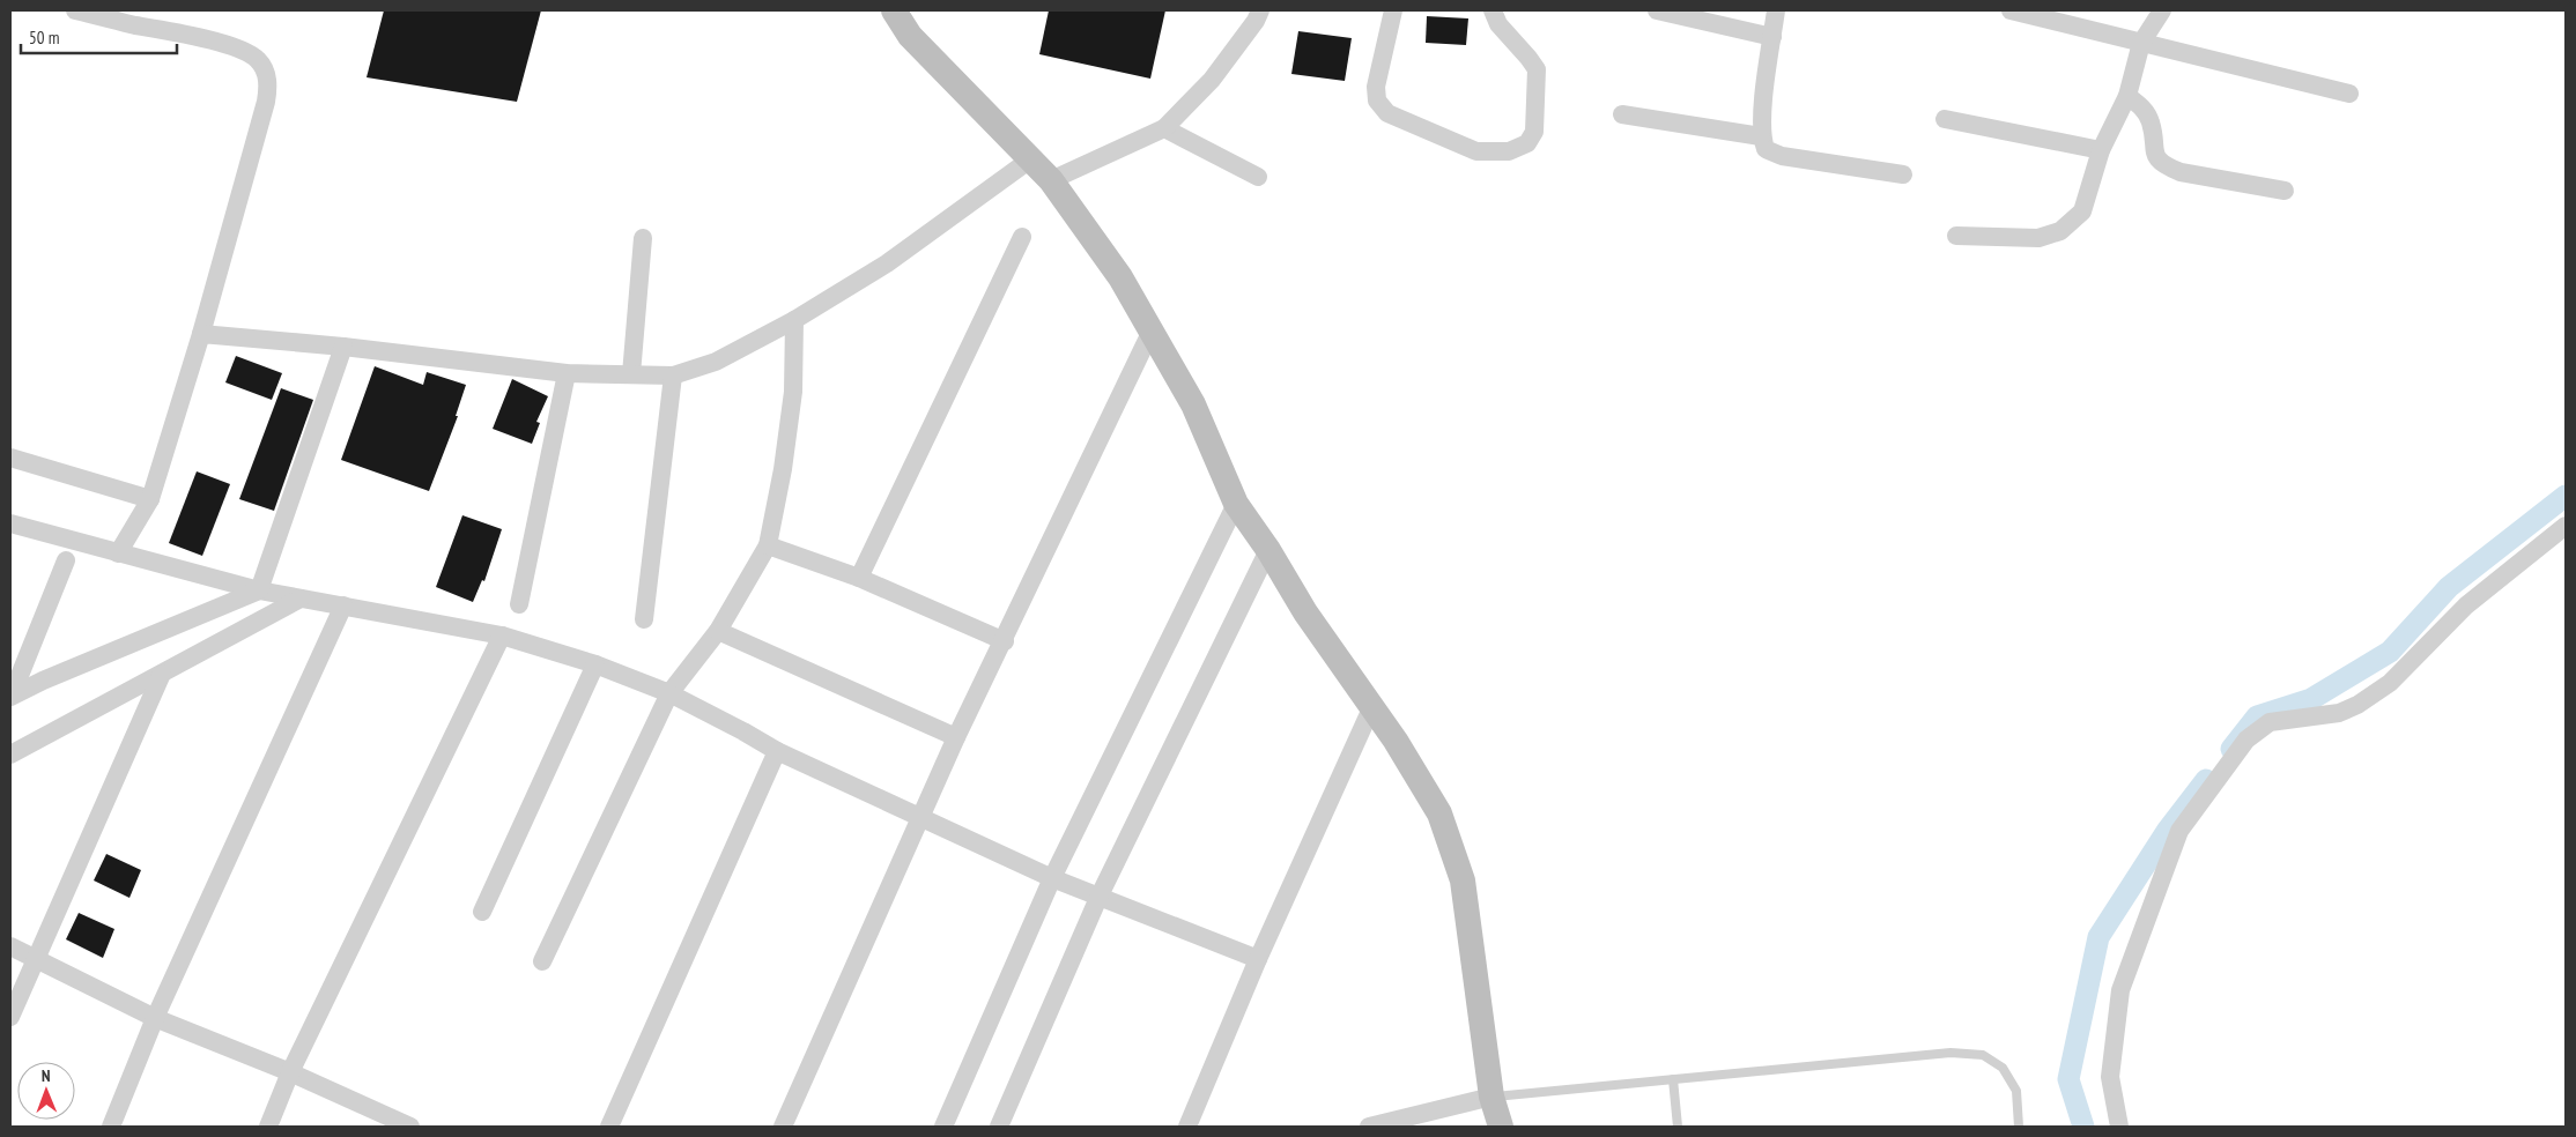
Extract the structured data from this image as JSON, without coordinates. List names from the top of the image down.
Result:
{
  "scale_bar": "50 m",
  "north": "top"
}
